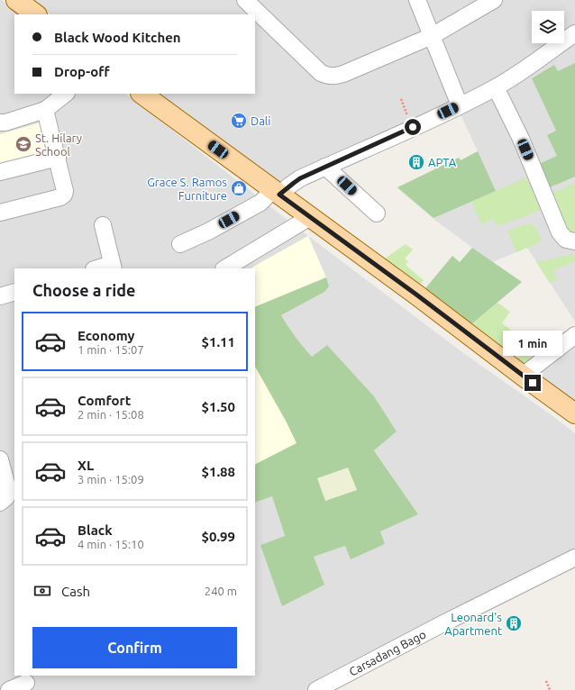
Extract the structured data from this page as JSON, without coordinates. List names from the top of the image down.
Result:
{
  "streets": {
    "street": ["Carsadang Bago"]
  },
  "places": {
    "supermarket": ["Dali"],
    "school or university": ["St. Hilary School"],
    "building": ["APTA", "Leonard's Apartment"],
    "shop": ["Grace S. Ramos Furniture"]
  },
  "page": {
    "banner": ["Black Wood Kitchen", "Drop-off"],
    "heading": "Choose a ride",
    "list": [
      {
        "name": "Economy",
        "note": "1 min · 15:07",
        "value": "$1.11"
      },
      {
        "name": "Comfort",
        "note": "2 min · 15:08",
        "value": "$1.50"
      },
      {
        "name": "XL",
        "note": "3 min · 15:09",
        "value": "$1.88"
      },
      {
        "name": "Black",
        "note": "4 min · 15:10",
        "value": "$0.99"
      }
    ],
    "bubble": "1 min",
    "pay": ["Cash", "240 m"],
    "buttons": "Confirm"
  }
}
